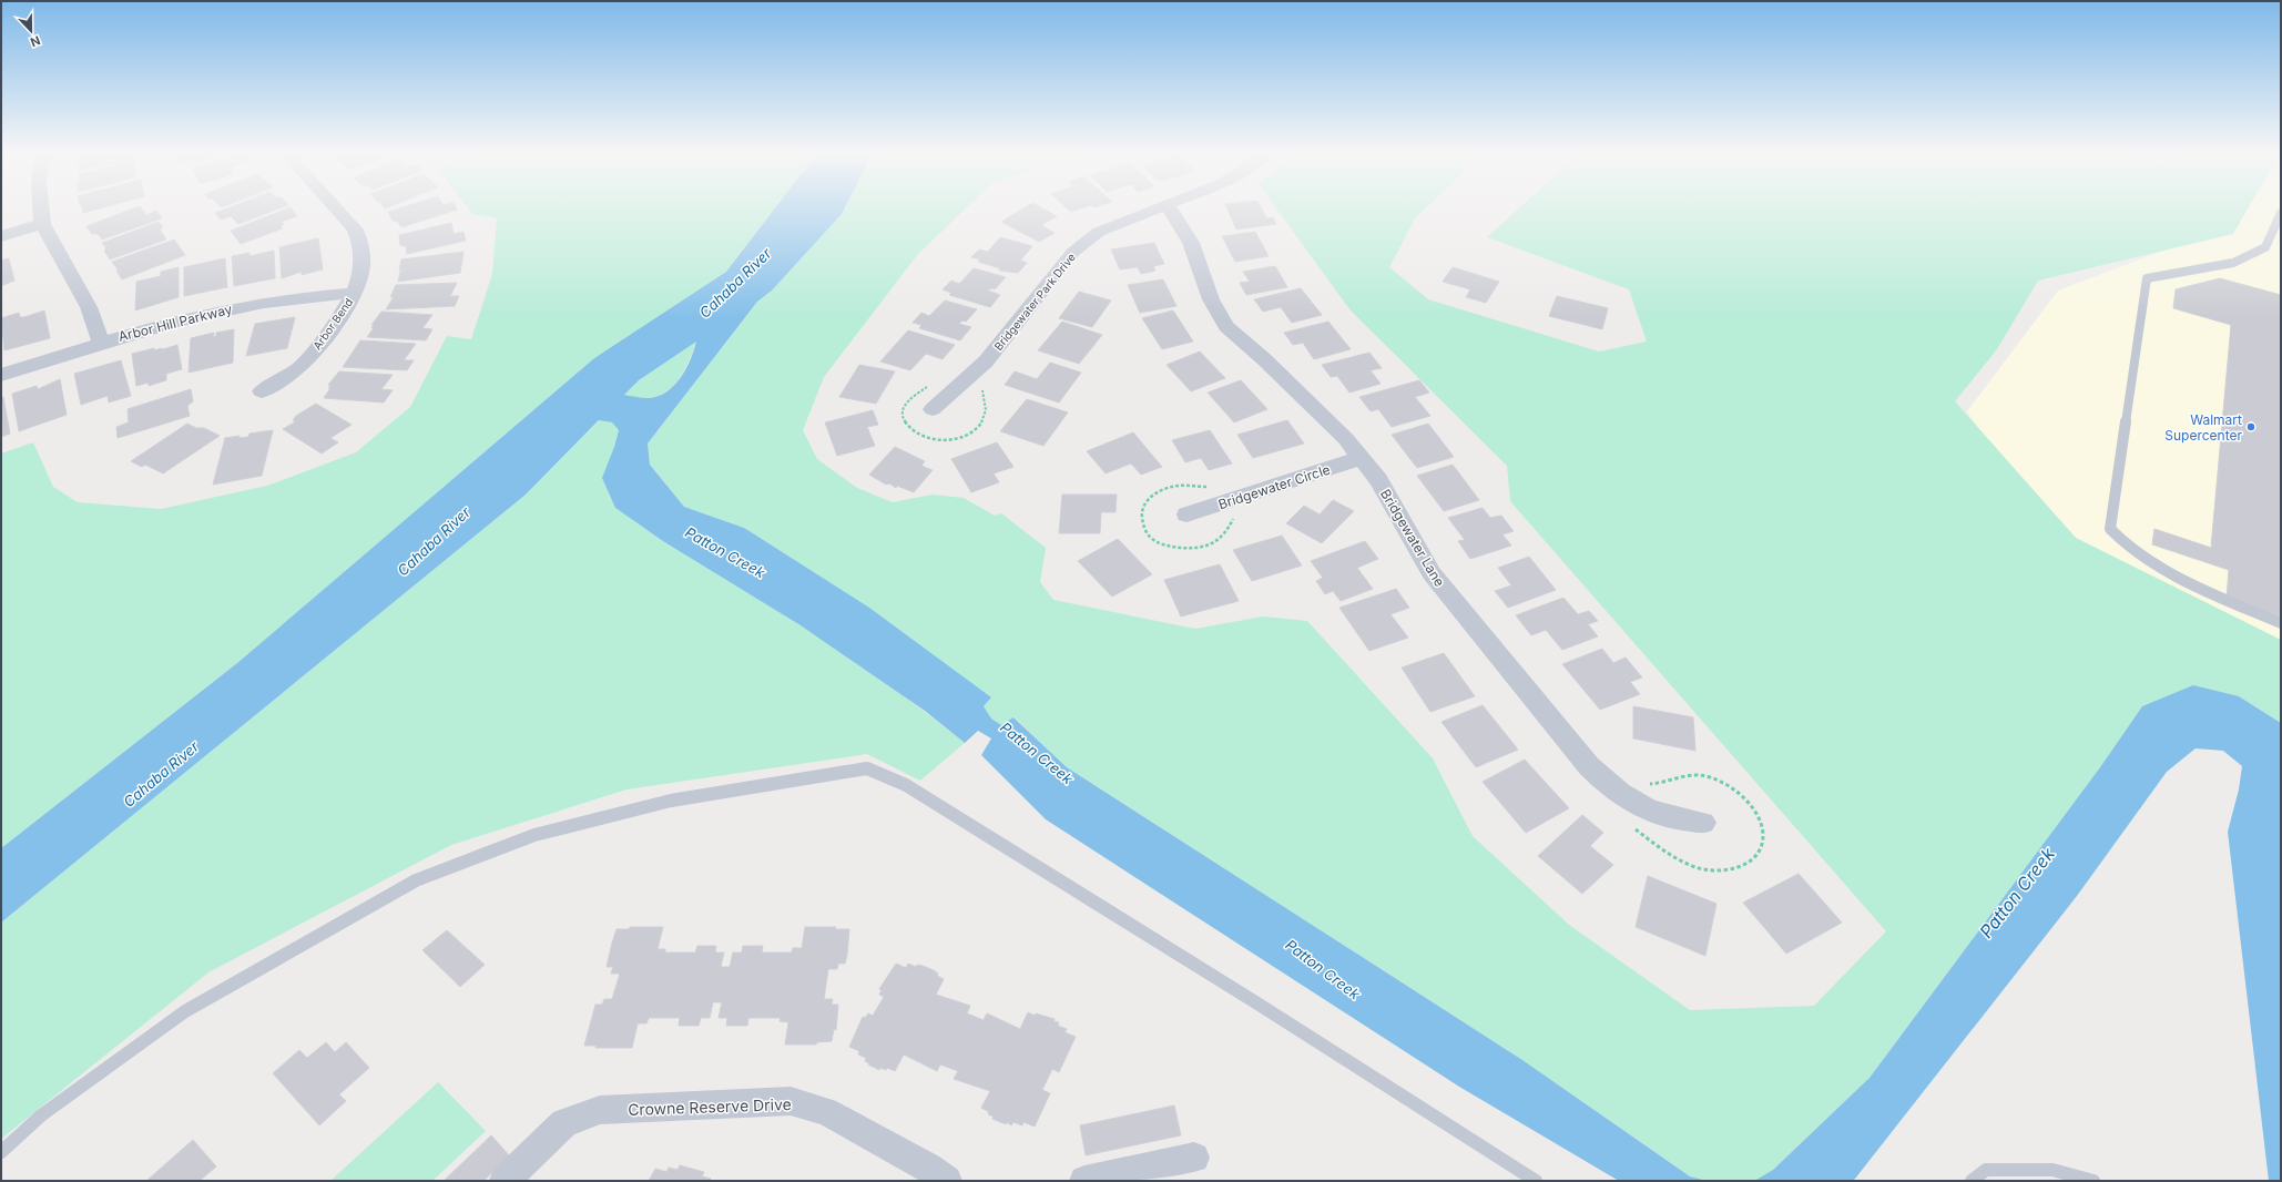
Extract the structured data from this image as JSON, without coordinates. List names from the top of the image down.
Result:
{
  "streets": {
    "street": [
      "Bridgewater Park Drive",
      "Arbor Hill Parkway",
      "Arbor Bend",
      "Bridgewater Circle",
      "Bridgewater Lane",
      "Crowne Reserve Drive"
    ]
  },
  "crossings": [
    ["Arbor Hill Parkway", "Arbor Bend"],
    ["Bridgewater Circle", "Bridgewater Lane"]
  ],
  "water": ["Cahaba River", "Patton Creek"],
  "places": ["Walmart Supercenter"],
  "north": "bottom"
}
